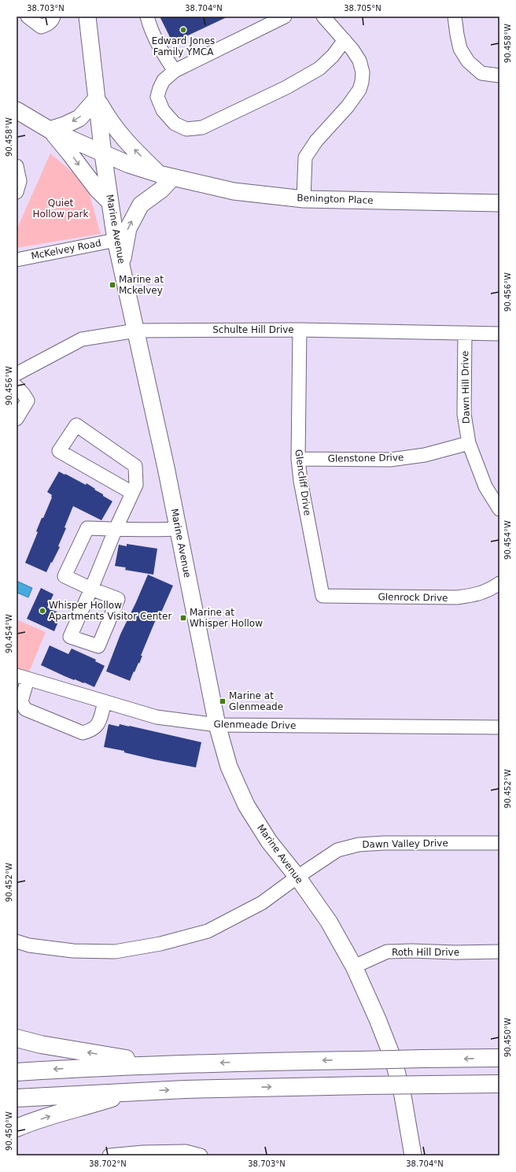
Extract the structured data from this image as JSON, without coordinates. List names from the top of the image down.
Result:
{
  "streets": {
    "main road": ["Benington Place", "Marine Avenue"],
    "street": [
      "McKelvey Road",
      "Schulte Hill Drive",
      "Dawn Hill Drive",
      "Glenstone Drive",
      "Glencliff Drive",
      "Glenrock Drive",
      "Glenmeade Drive",
      "Dawn Valley Drive",
      "Roth Hill Drive"
    ]
  },
  "crossings": [
    ["Marine Avenue", "McKelvey Road"],
    ["Marine Avenue", "Schulte Hill Drive"],
    ["Marine Avenue", "Glenmeade Drive"],
    ["Marine Avenue", "Dawn Valley Drive"],
    ["Marine Avenue", "Roth Hill Drive"],
    ["Schulte Hill Drive", "Dawn Hill Drive"],
    ["Schulte Hill Drive", "Glencliff Drive"],
    ["Dawn Hill Drive", "Glenstone Drive"],
    ["Glenstone Drive", "Glencliff Drive"],
    ["Glencliff Drive", "Glenrock Drive"]
  ],
  "parks": ["Quiet Hollow park"],
  "places": {
    "other": ["Edward Jones Family YMCA", "Whisper Hollow Apartments Visitor Center"],
    "transit": ["Marine at Mckelvey", "Marine at Whisper Hollow", "Marine at Glenmeade"]
  },
  "coordinates": [
    "38.703°N",
    "38.704°N",
    "38.705°N",
    "90.458°W",
    "90.456°W",
    "90.454°W",
    "90.452°W",
    "90.450°W",
    "38.702°N"
  ]
}
